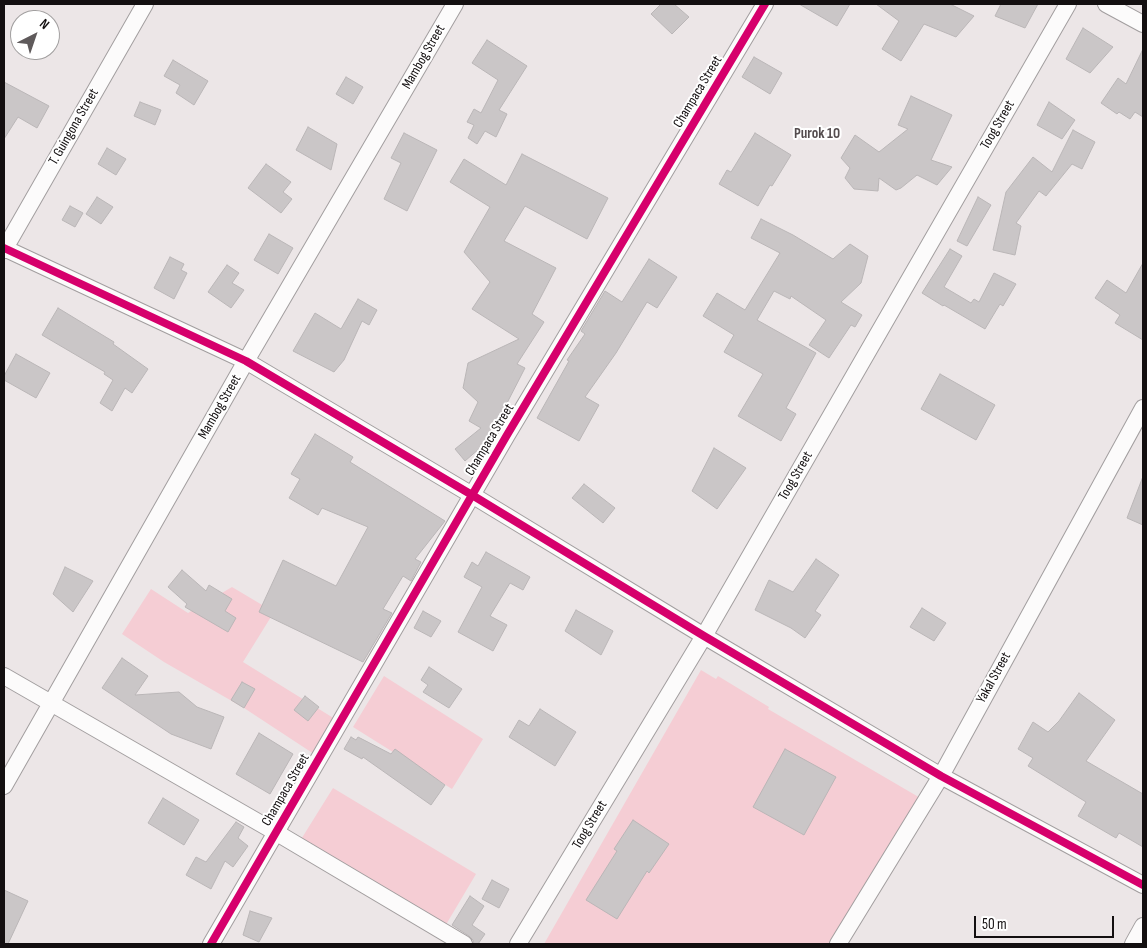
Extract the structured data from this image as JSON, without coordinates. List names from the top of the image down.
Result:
{
  "streets": {
    "street": [
      "Mambog Street",
      "Champaca Street",
      "Toog Street",
      "T. Guingona Street",
      "Yakal Street"
    ]
  },
  "districts": ["Purok 10"],
  "scale_bar": "50 m",
  "north": "top right"
}
